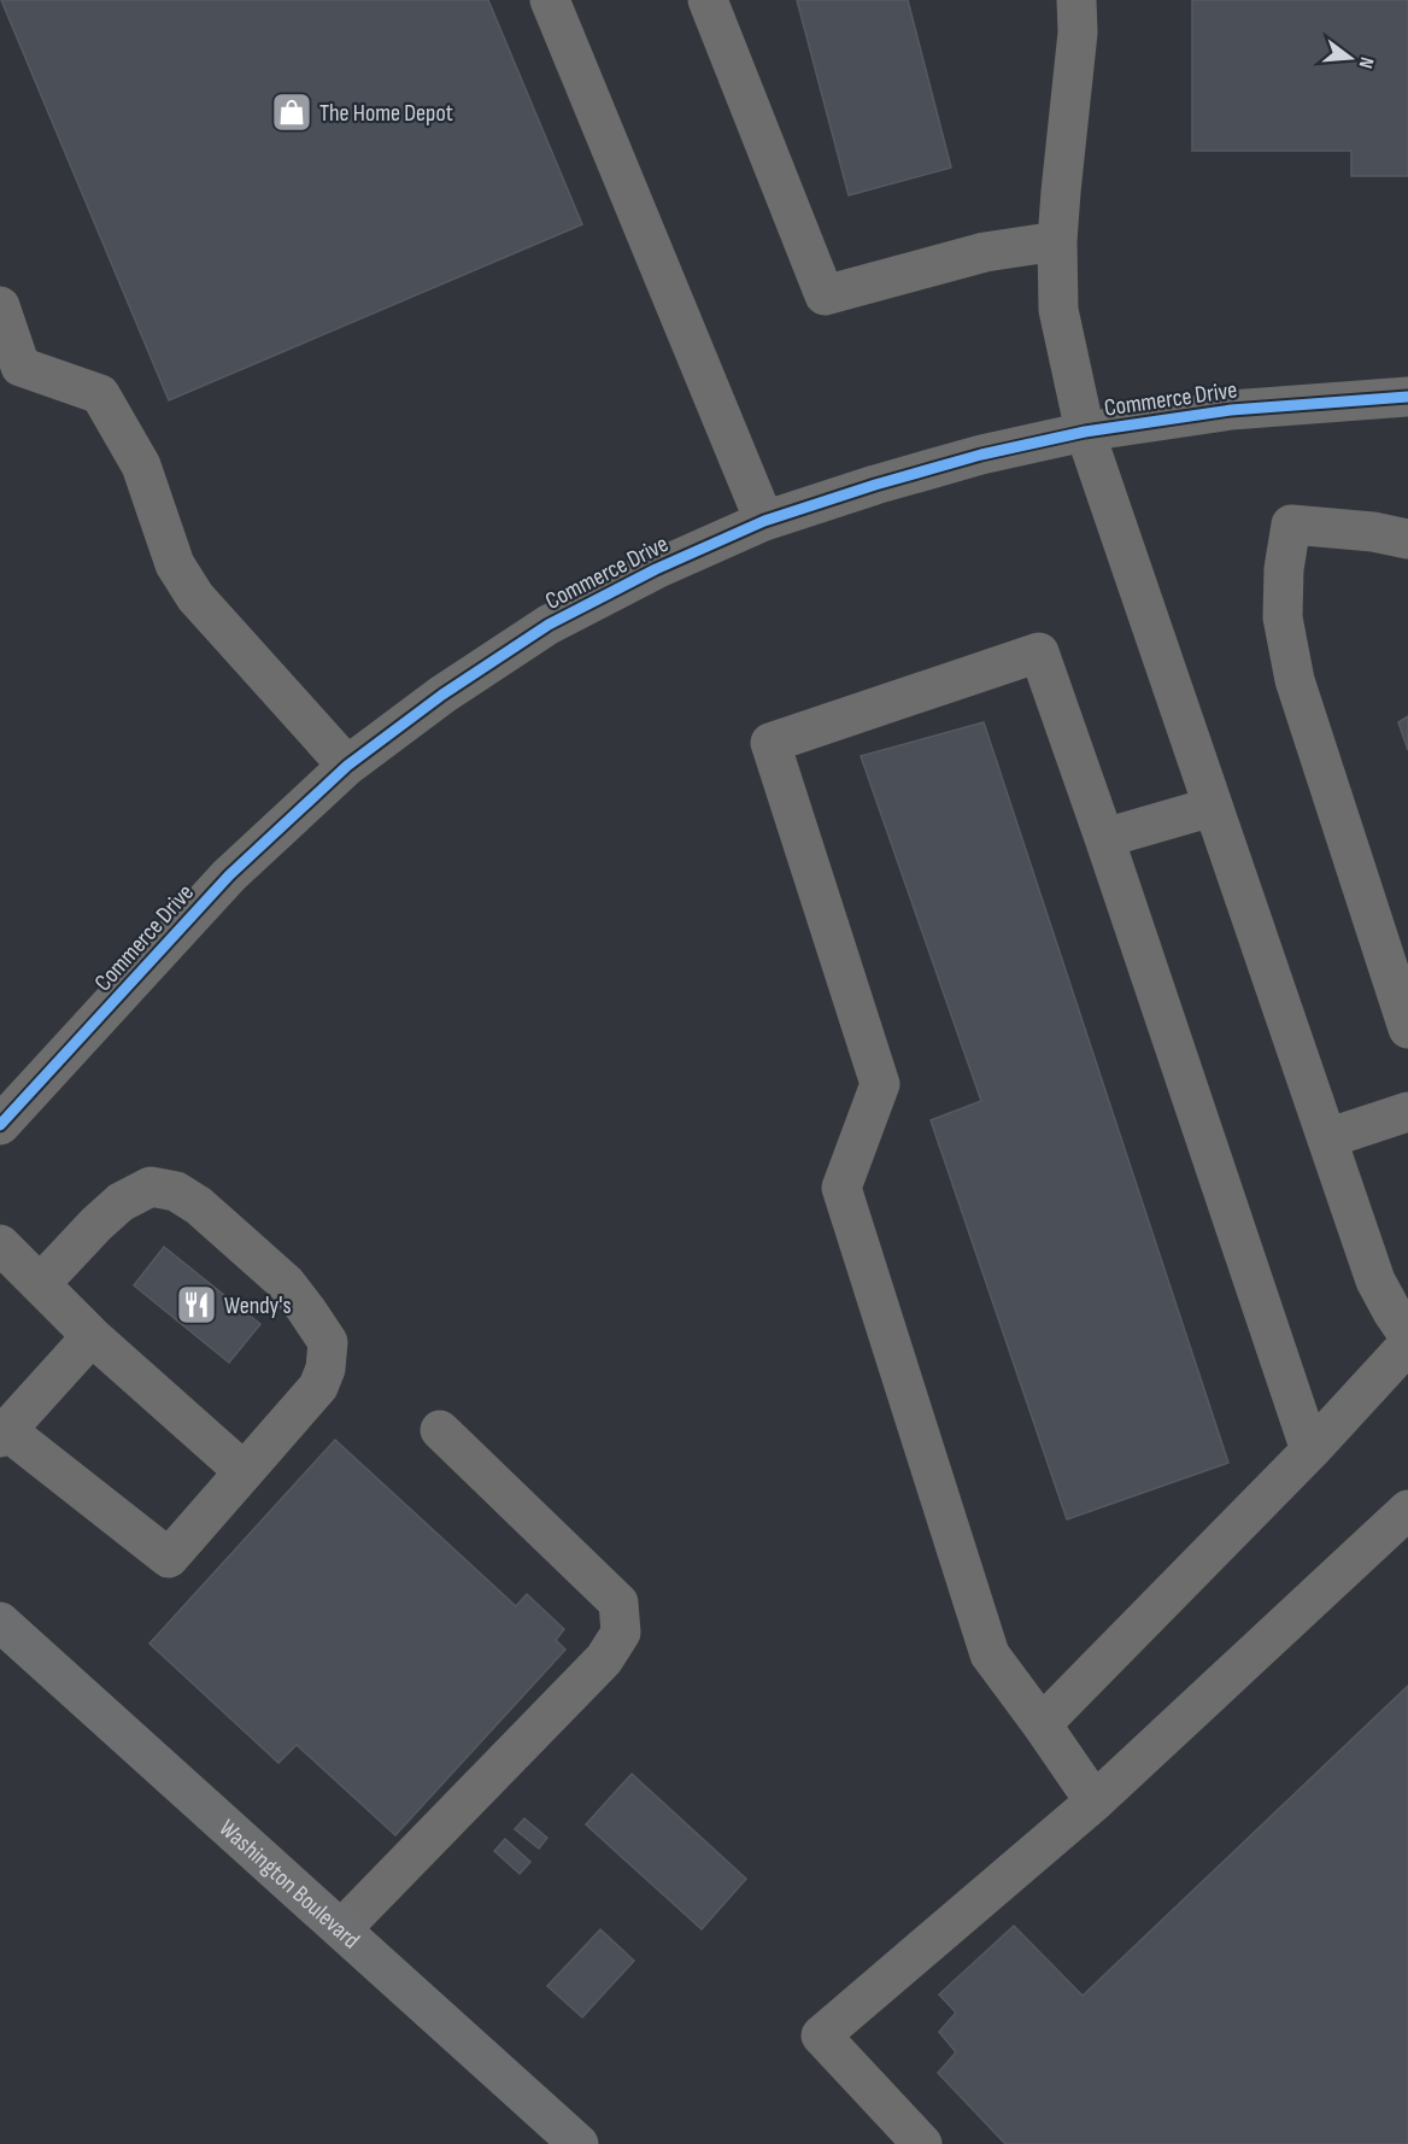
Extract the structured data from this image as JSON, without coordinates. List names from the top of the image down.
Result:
{
  "streets": {
    "main road": ["Washington Boulevard"],
    "street": ["Commerce Drive"]
  },
  "places": {
    "shop": ["The Home Depot"],
    "restaurant": ["Wendy's"]
  },
  "north": "right"
}
